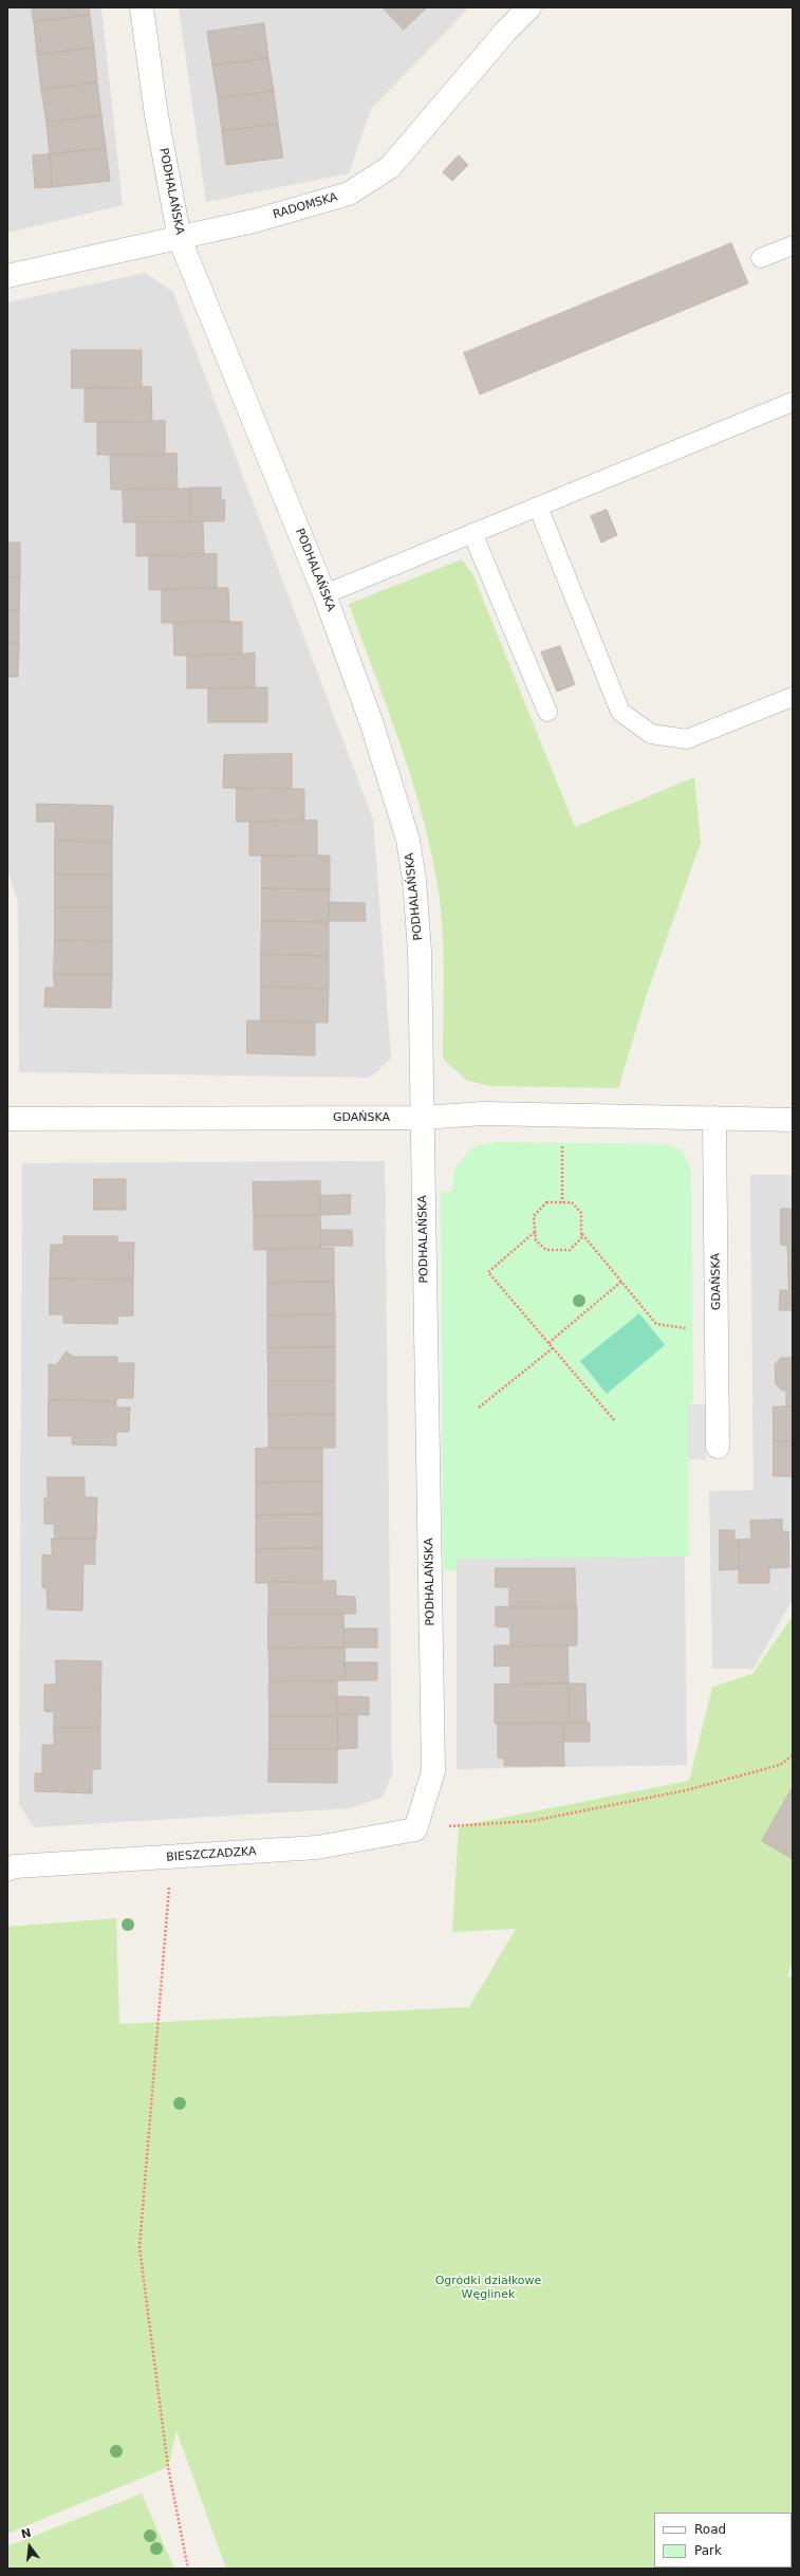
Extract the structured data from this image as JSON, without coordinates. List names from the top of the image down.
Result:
{
  "streets": {
    "street": [
      "PODHALAŃSKA",
      "RADOMSKA",
      "GDAŃSKA",
      "BIESZCZADZKA"
    ]
  },
  "crossings": [
    ["PODHALAŃSKA", "RADOMSKA"],
    ["PODHALAŃSKA", "GDAŃSKA"],
    ["PODHALAŃSKA", "BIESZCZADZKA"]
  ],
  "parks": ["Ogródki działkowe Węglinek"],
  "legend": ["Road", "Park"],
  "north": "top"
}
